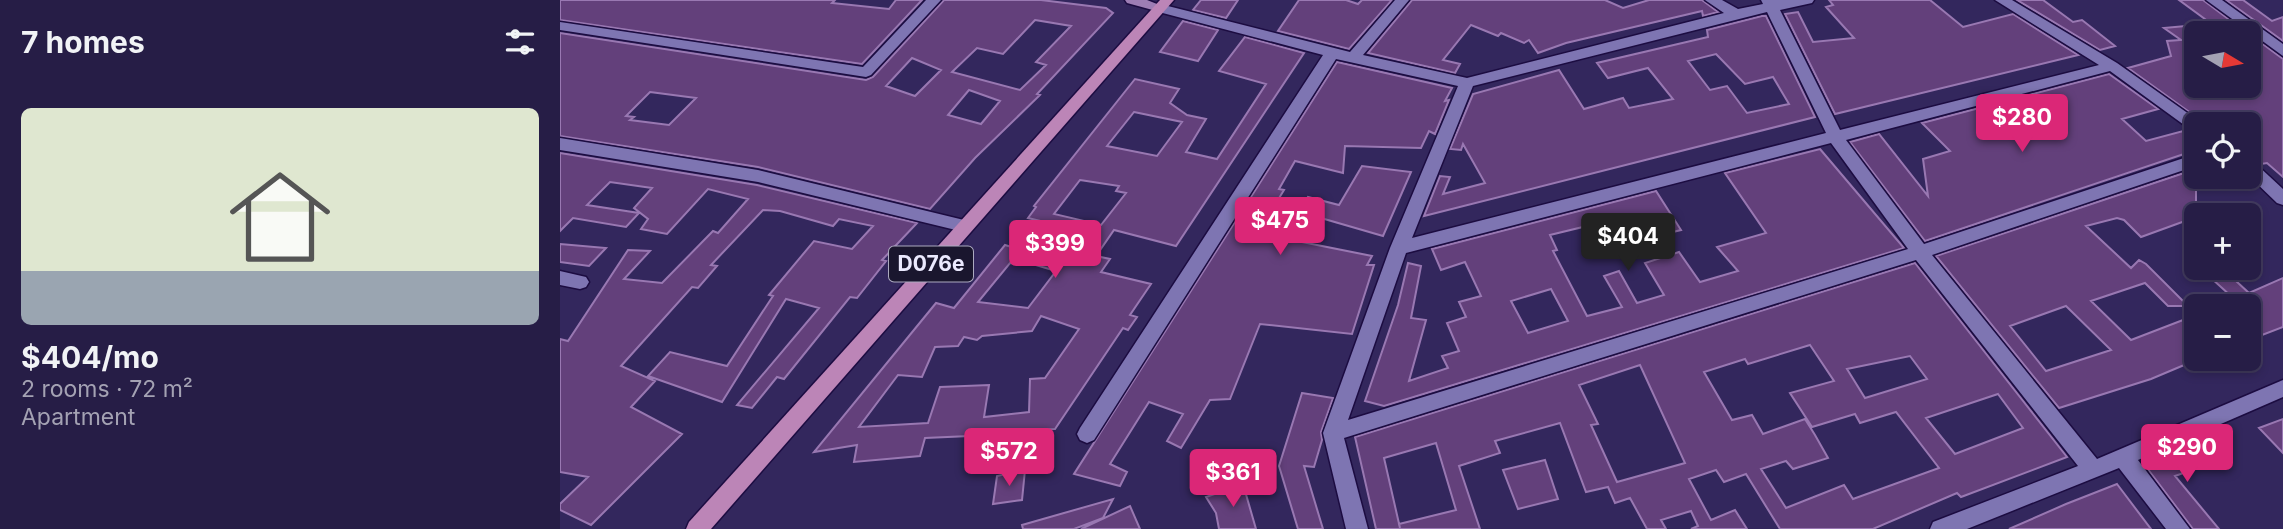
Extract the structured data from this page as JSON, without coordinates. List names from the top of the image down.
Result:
{
  "streets": {
    "main road": ["D076e"]
  },
  "north": "right",
  "page": {
    "heading": "7 homes",
    "map_buttons": ["+", "−"],
    "list": [
      {
        "name": "$404/mo",
        "note": "2 rooms · 72 m² · Apartment"
      }
    ],
    "price": [
      "$280",
      "$475",
      "$404",
      "$399",
      "$290",
      "$572",
      "$361"
    ]
  }
}
